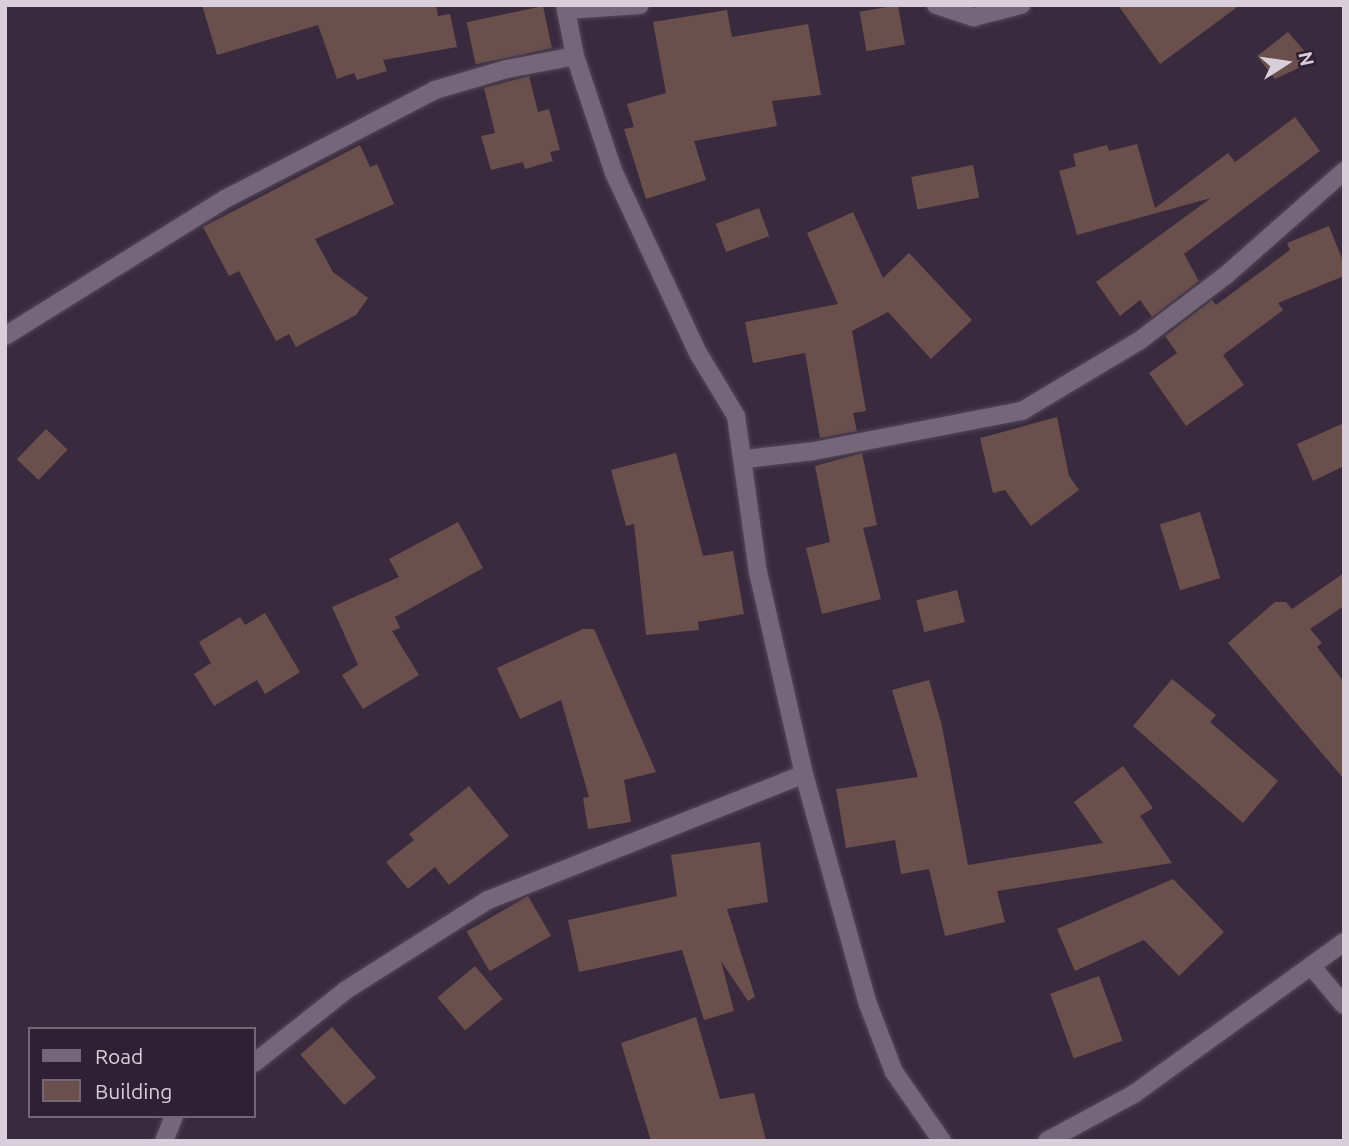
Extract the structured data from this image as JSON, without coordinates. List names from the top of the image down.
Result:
{
  "legend": ["Road", "Building"],
  "north": "right"
}
